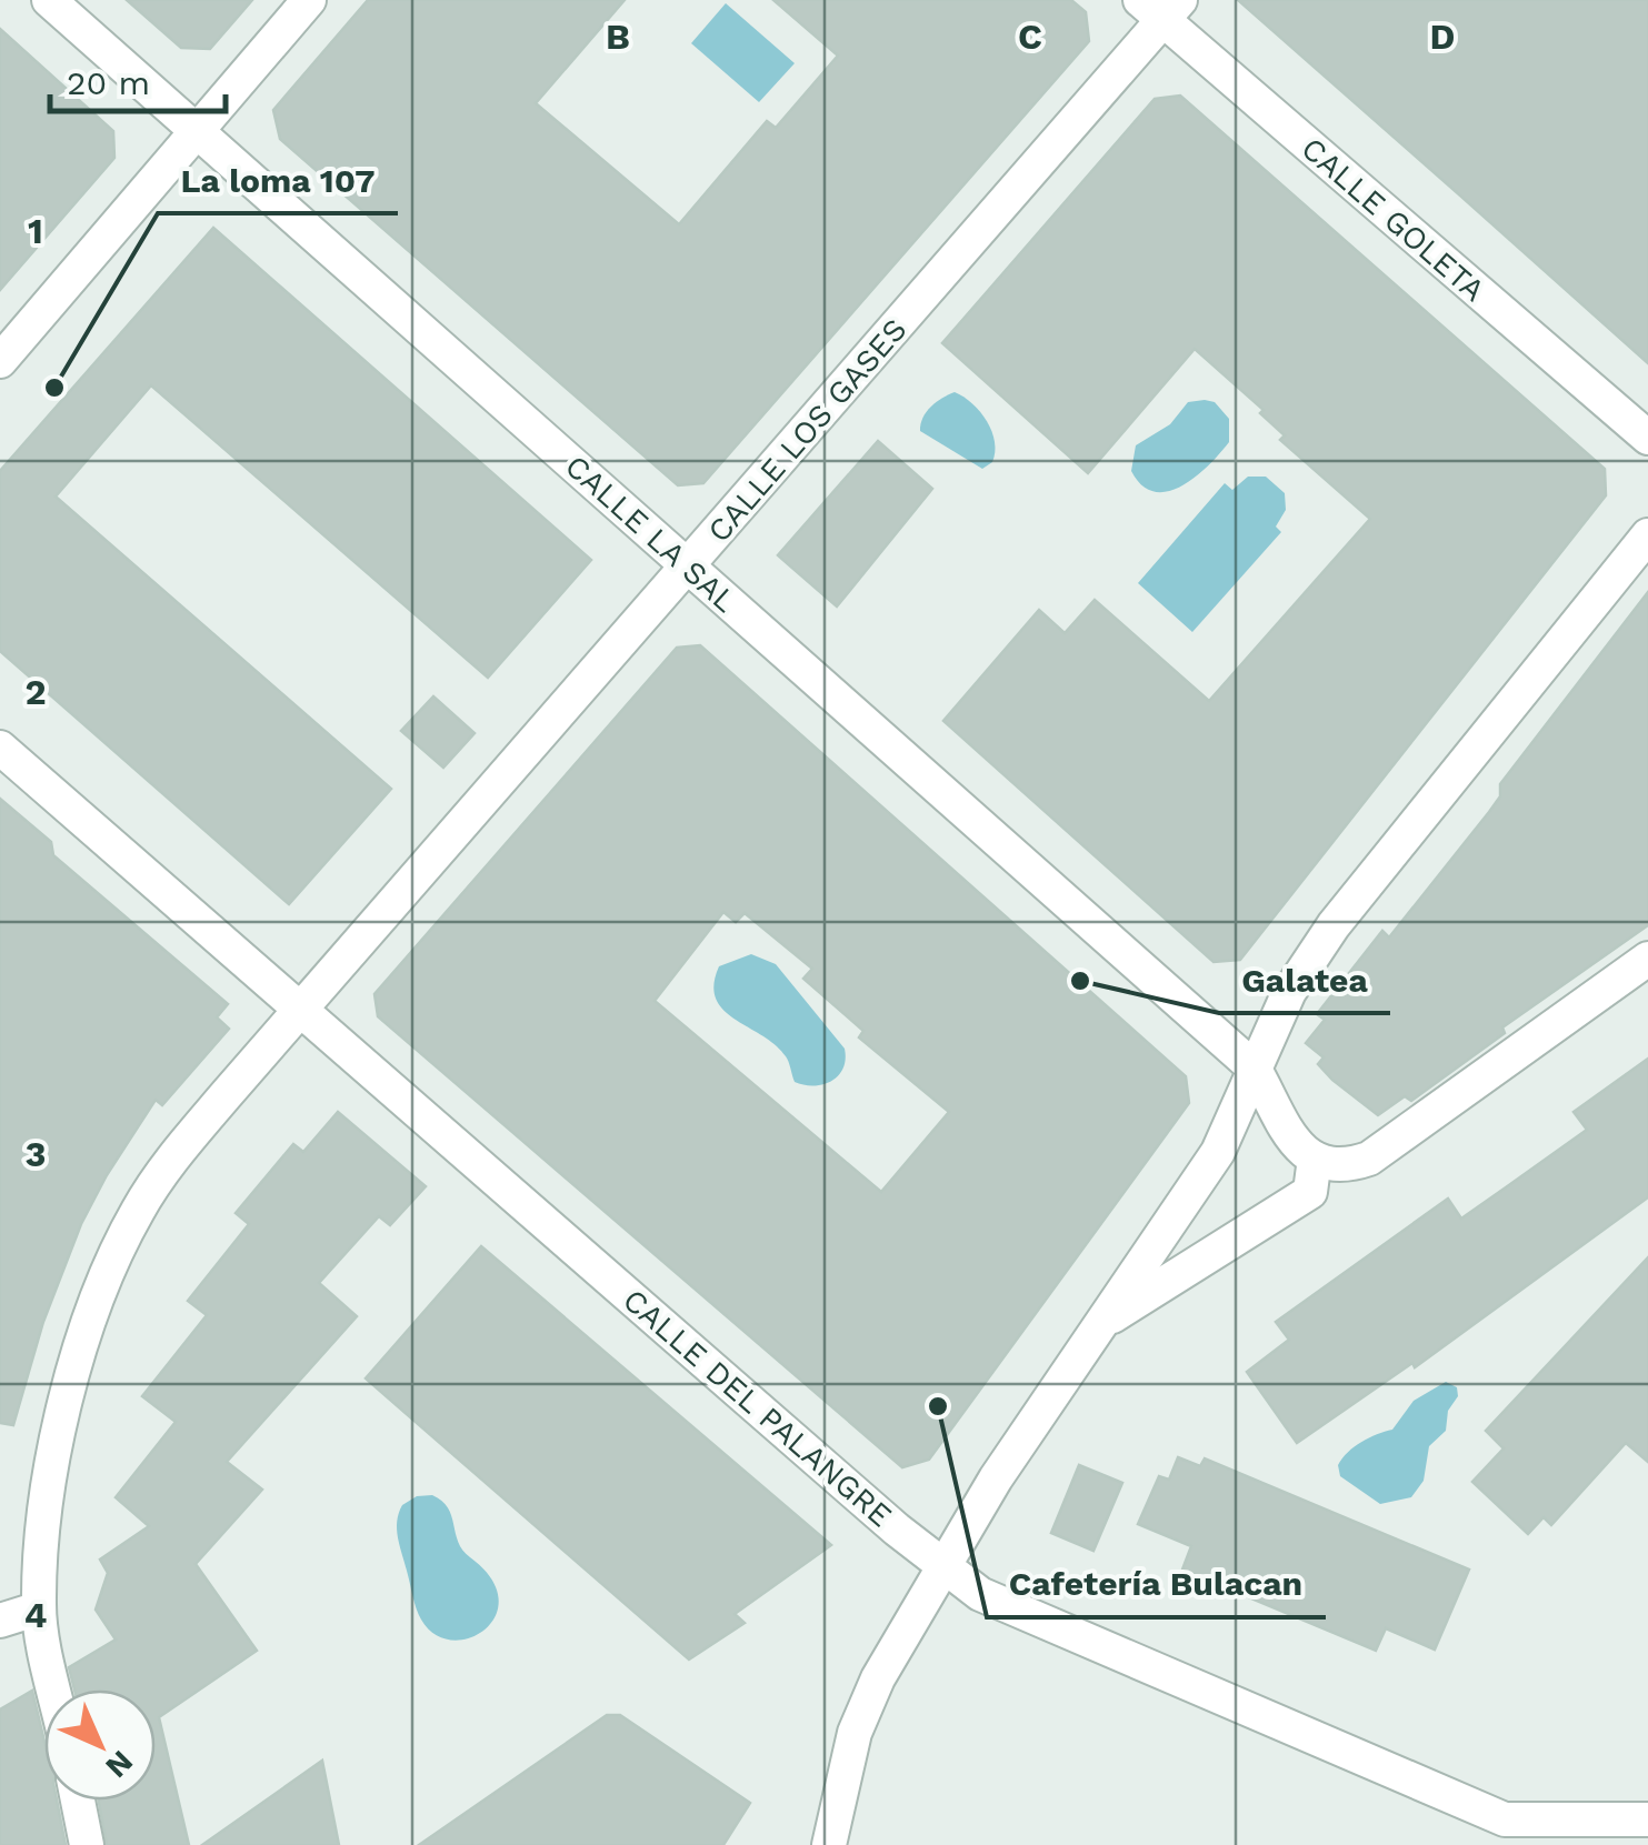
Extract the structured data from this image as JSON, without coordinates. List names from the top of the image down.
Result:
{
  "streets": {
    "street": [
      "CALLE GOLETA",
      "CALLE LOS GASES",
      "CALLE LA SAL",
      "CALLE DEL PALANGRE"
    ]
  },
  "crossings": [
    ["CALLE GOLETA", "CALLE LOS GASES"],
    ["CALLE LOS GASES", "CALLE LA SAL"],
    ["CALLE LOS GASES", "CALLE DEL PALANGRE"]
  ],
  "places": ["La loma 107", "Galatea", "Cafetería Bulacan"],
  "scale_bar": "20 m",
  "north": "bottom right",
  "grid": {
    "columns": ["B", "C", "D"],
    "rows": [
      "1",
      "2",
      "3",
      "4"
    ]
  }
}
